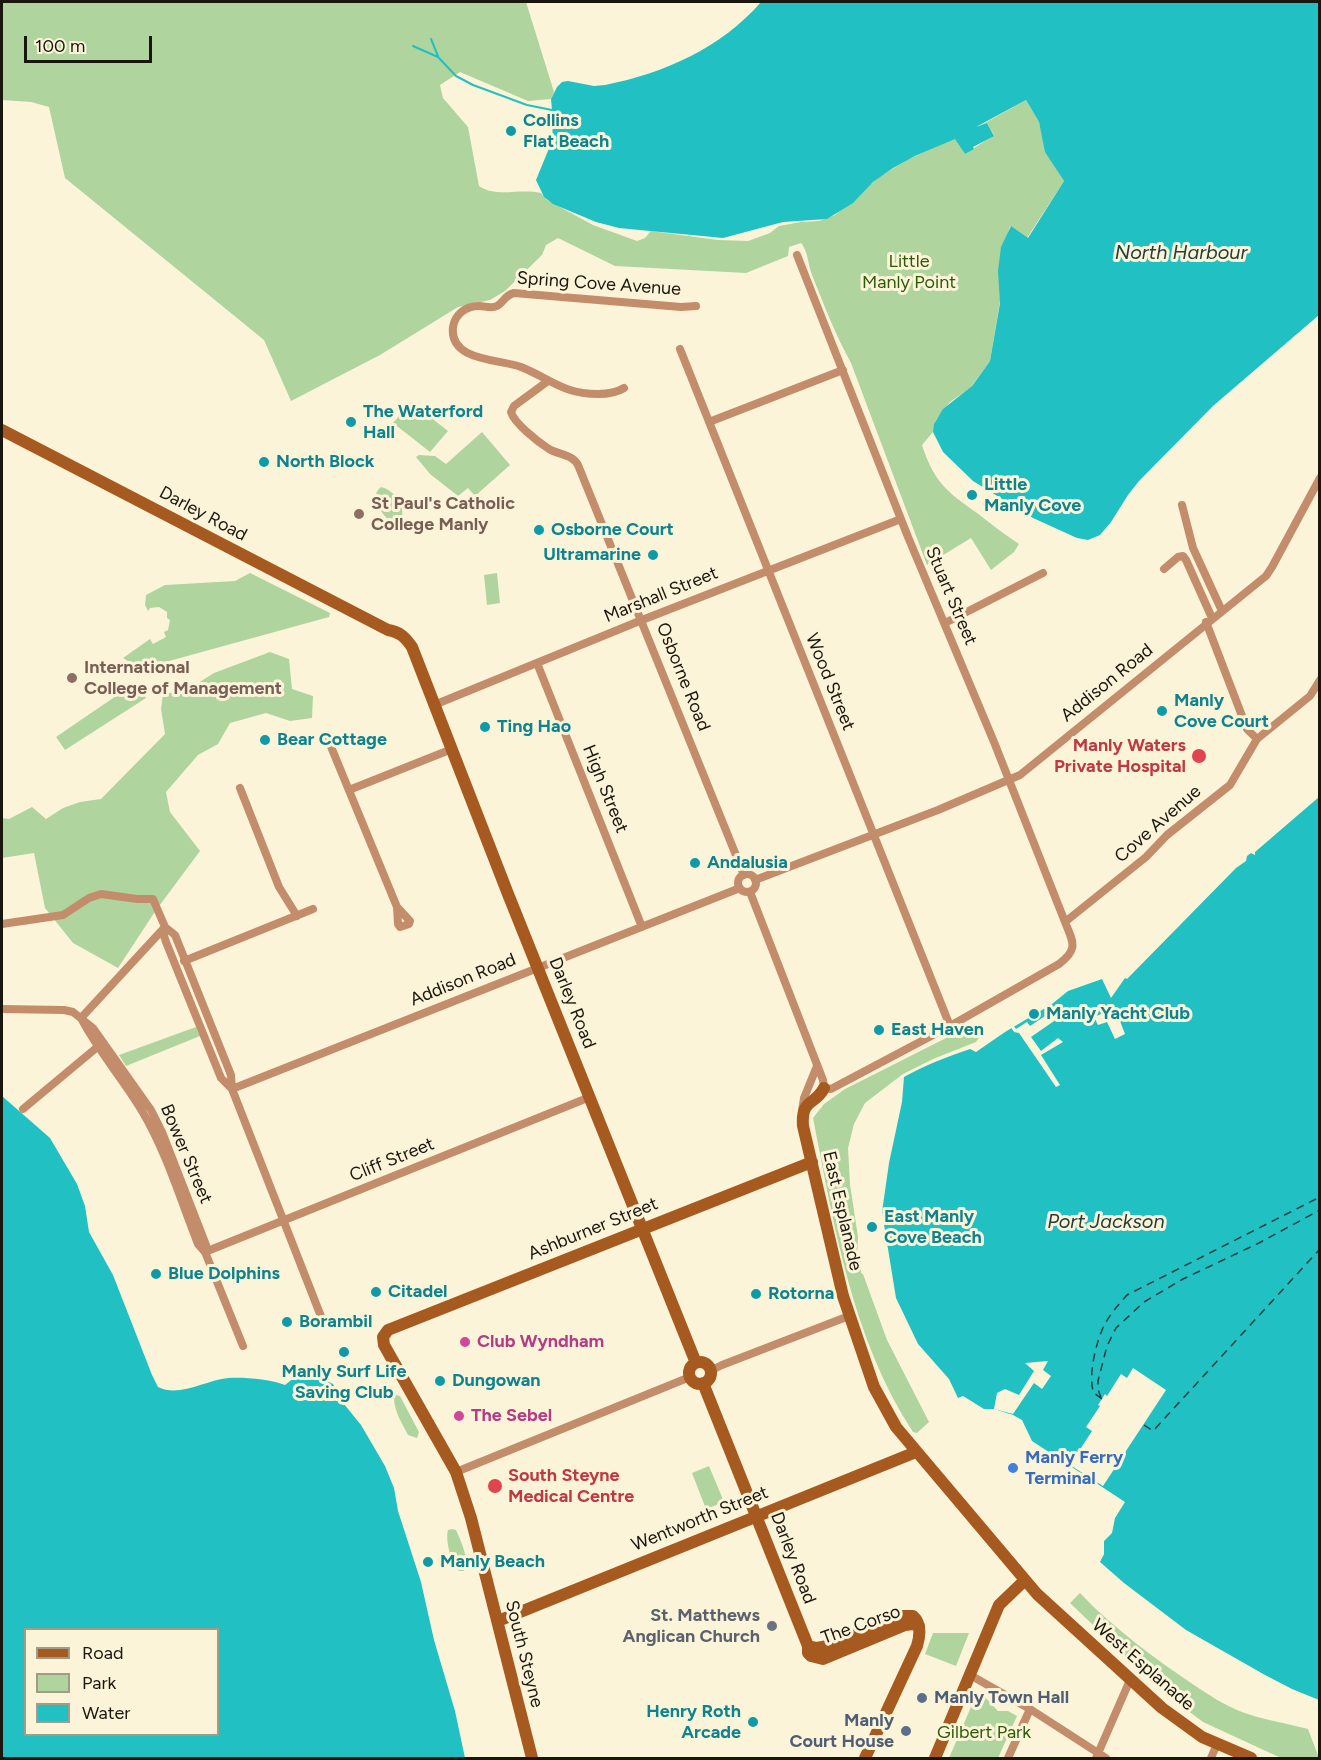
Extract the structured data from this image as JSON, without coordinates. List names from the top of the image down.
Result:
{
  "streets": {
    "street": [
      "Spring Cove Avenue",
      "Darley Road",
      "Marshall Street",
      "Stuart Street",
      "Osborne Road",
      "Wood Street",
      "Addison Road",
      "High Street",
      "Cove Avenue",
      "Bower Street",
      "Cliff Street",
      "East Esplanade",
      "Ashburner Street",
      "Wentworth Street",
      "The Corso",
      "South Steyne",
      "West Esplanade"
    ]
  },
  "crossings": [
    ["Spring Cove Avenue", "Osborne Road"],
    ["Darley Road", "Marshall Street"],
    ["Darley Road", "Addison Road"],
    ["Darley Road", "Cliff Street"],
    ["Darley Road", "Ashburner Street"],
    ["Darley Road", "Wentworth Street"],
    ["Darley Road", "The Corso"],
    ["Marshall Street", "Stuart Street"],
    ["Marshall Street", "Osborne Road"],
    ["Marshall Street", "Wood Street"],
    ["Marshall Street", "High Street"],
    ["Stuart Street", "Wood Street"],
    ["Stuart Street", "Addison Road"],
    ["Stuart Street", "Cove Avenue"],
    ["Osborne Road", "Addison Road"],
    ["Wood Street", "Addison Road"],
    ["Addison Road", "High Street"],
    ["Bower Street", "Cliff Street"],
    ["East Esplanade", "Ashburner Street"],
    ["East Esplanade", "Wentworth Street"],
    ["East Esplanade", "West Esplanade"],
    ["Ashburner Street", "South Steyne"],
    ["Wentworth Street", "South Steyne"]
  ],
  "water": ["North Harbour", "Port Jackson"],
  "parks": ["Little Manly Point", "Gilbert Park"],
  "places": [
    "Collins Flat Beach",
    "The Waterford Hall",
    "North Block",
    "Little Manly Cove",
    "St Paul's Catholic College Manly",
    "Osborne Court",
    "Ultramarine",
    "International College of Management",
    "Manly Cove Court",
    "Ting Hao",
    "Bear Cottage",
    "Manly Waters Private Hospital",
    "Andalusia",
    "Manly Yacht Club",
    "East Haven",
    "East Manly Cove Beach",
    "Blue Dolphins",
    "Citadel",
    "Rotorna",
    "Borambil",
    "Club Wyndham",
    "Manly Surf Life Saving Club",
    "Dungowan",
    "The Sebel",
    "Manly Ferry Terminal",
    "South Steyne Medical Centre",
    "Manly Beach",
    "St. Matthews Anglican Church",
    "Manly Town Hall",
    "Henry Roth Arcade",
    "Manly Court House"
  ],
  "legend": ["Road", "Park", "Water"],
  "scale_bar": "100 m"
}
